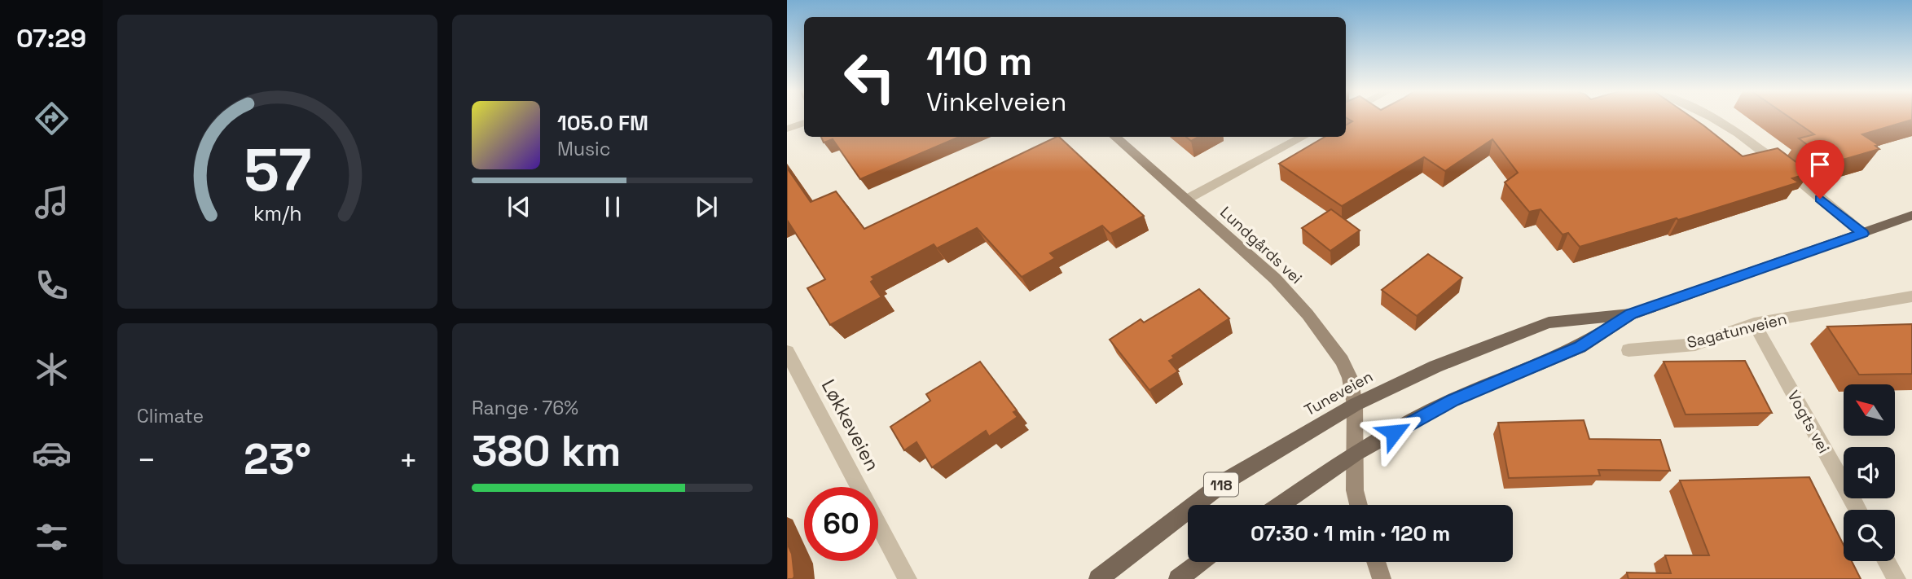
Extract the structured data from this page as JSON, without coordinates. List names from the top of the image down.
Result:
{
  "streets": {
    "main road": ["Tuneveien", "118"],
    "street": [
      "Lundgårds vei",
      "Sagatunveien",
      "Vogts vei",
      "Løkkeveien"
    ]
  },
  "crossings": [
    ["Lundgårds vei", "Tuneveien"],
    ["Sagatunveien", "Vogts vei"]
  ],
  "north": "top left",
  "page": {
    "tabs": "07:29",
    "turn": ["110 m", "Vinkelveien"],
    "song": ["105.0 FM", "Music"],
    "tile": [
      "Climate",
      ["Range · 76%", "380 km"]
    ],
    "heat": ["−", "23°", "+"],
    "limit": "60",
    "trip": "07:30 · 1 min · 120 m",
    "gauge": ["57", "km/h"]
  }
}
